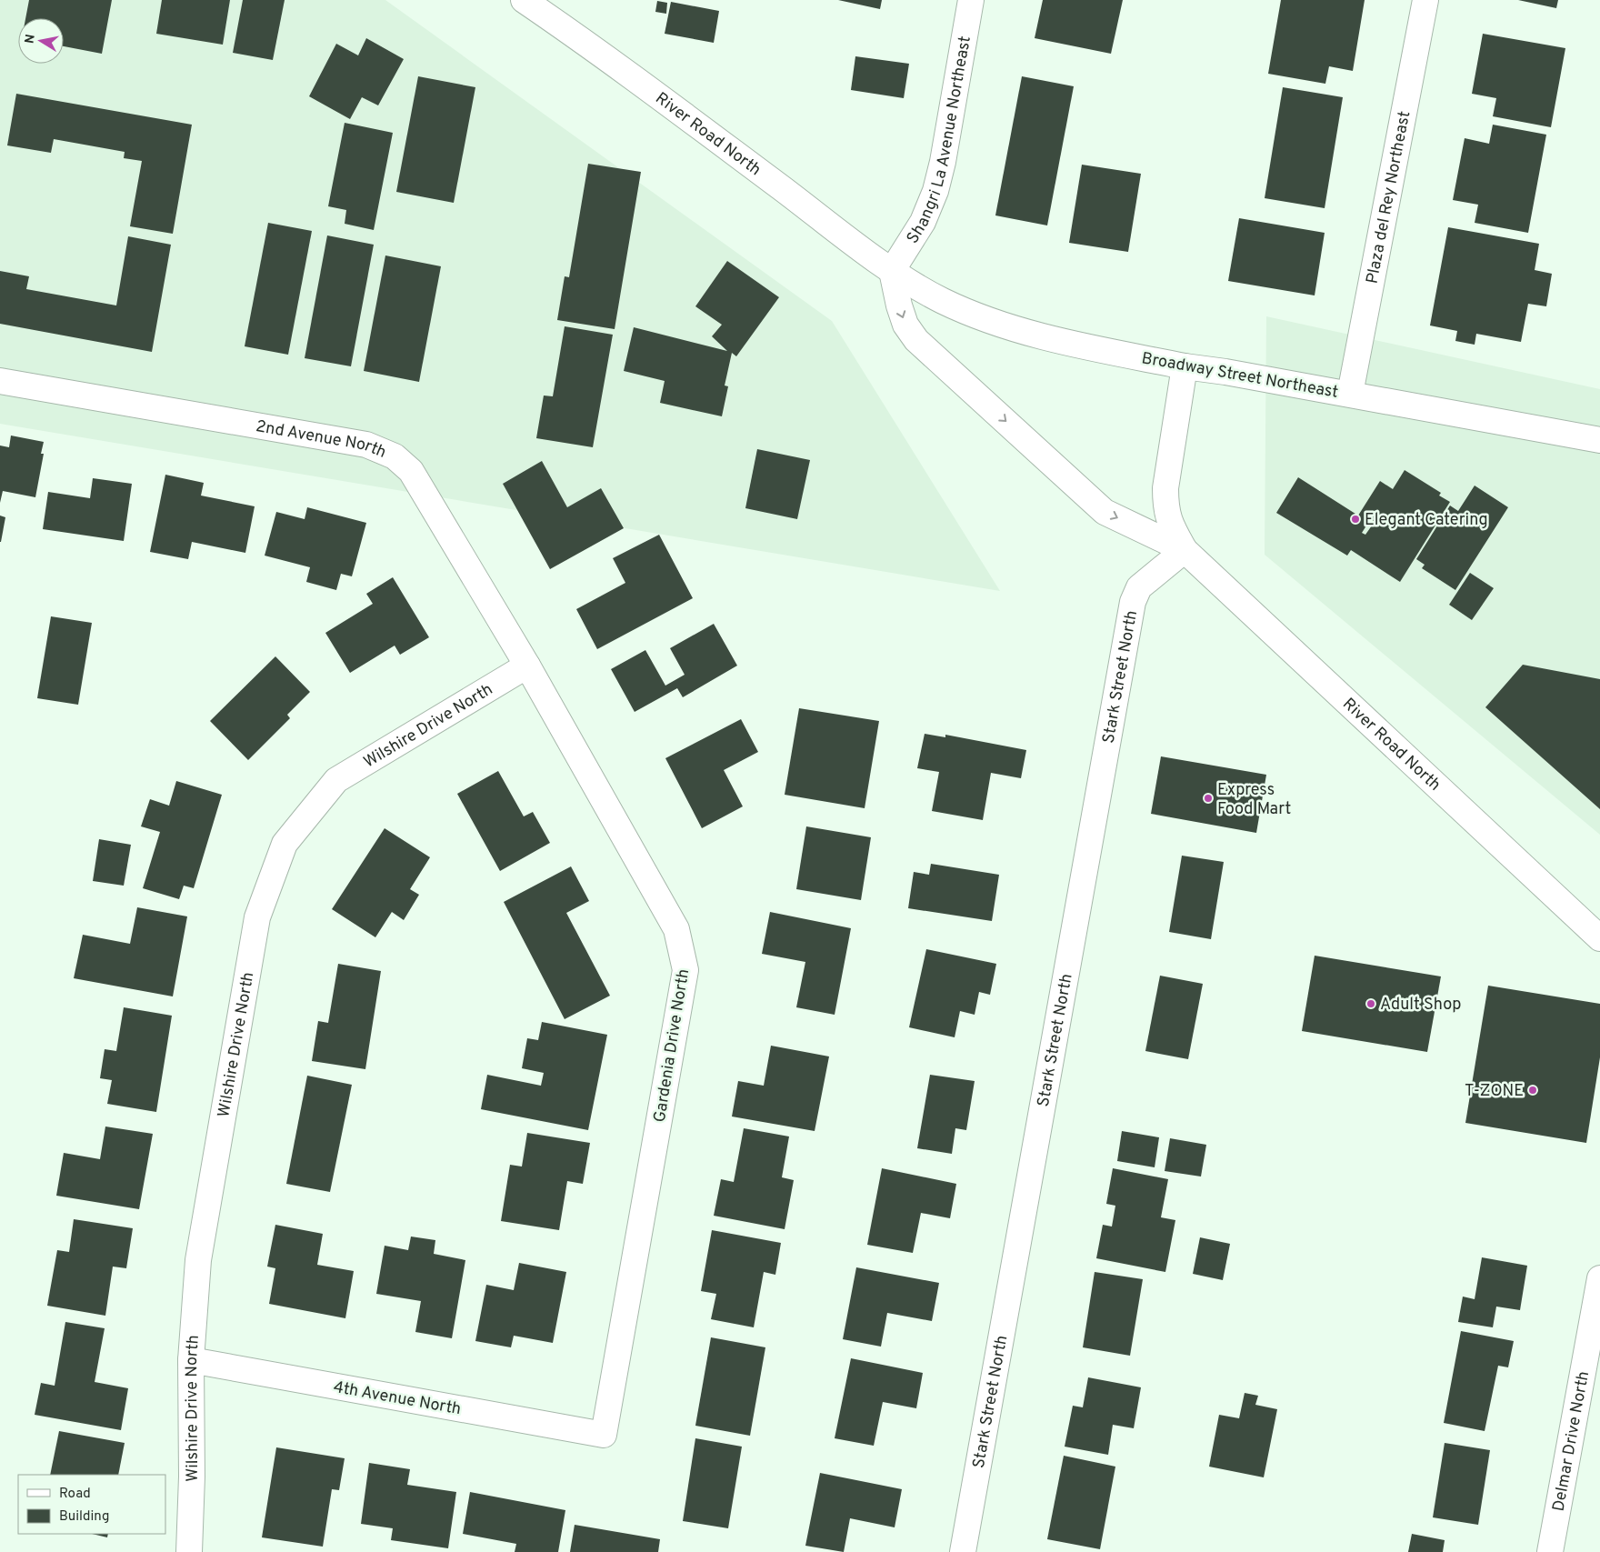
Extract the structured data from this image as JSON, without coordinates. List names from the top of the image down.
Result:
{
  "streets": {
    "street": [
      "River Road North",
      "Shangri La Avenue Northeast",
      "Plaza del Rey Northeast",
      "Broadway Street Northeast",
      "2nd Avenue North",
      "Stark Street North",
      "Wilshire Drive North",
      "Gardenia Drive North",
      "4th Avenue North",
      "Delmar Drive North"
    ]
  },
  "crossings": [
    ["River Road North", "Shangri La Avenue Northeast"],
    ["River Road North", "Broadway Street Northeast"],
    ["River Road North", "Stark Street North"],
    ["Shangri La Avenue Northeast", "Broadway Street Northeast"],
    ["Plaza del Rey Northeast", "Broadway Street Northeast"],
    ["2nd Avenue North", "Wilshire Drive North"],
    ["2nd Avenue North", "Gardenia Drive North"],
    ["Wilshire Drive North", "Gardenia Drive North"],
    ["Wilshire Drive North", "4th Avenue North"],
    ["Gardenia Drive North", "4th Avenue North"]
  ],
  "places": [
    "Elegant Catering",
    "Express Food Mart",
    "Adult Shop",
    "T-ZONE"
  ],
  "legend": ["Road", "Building"],
  "north": "left"
}
